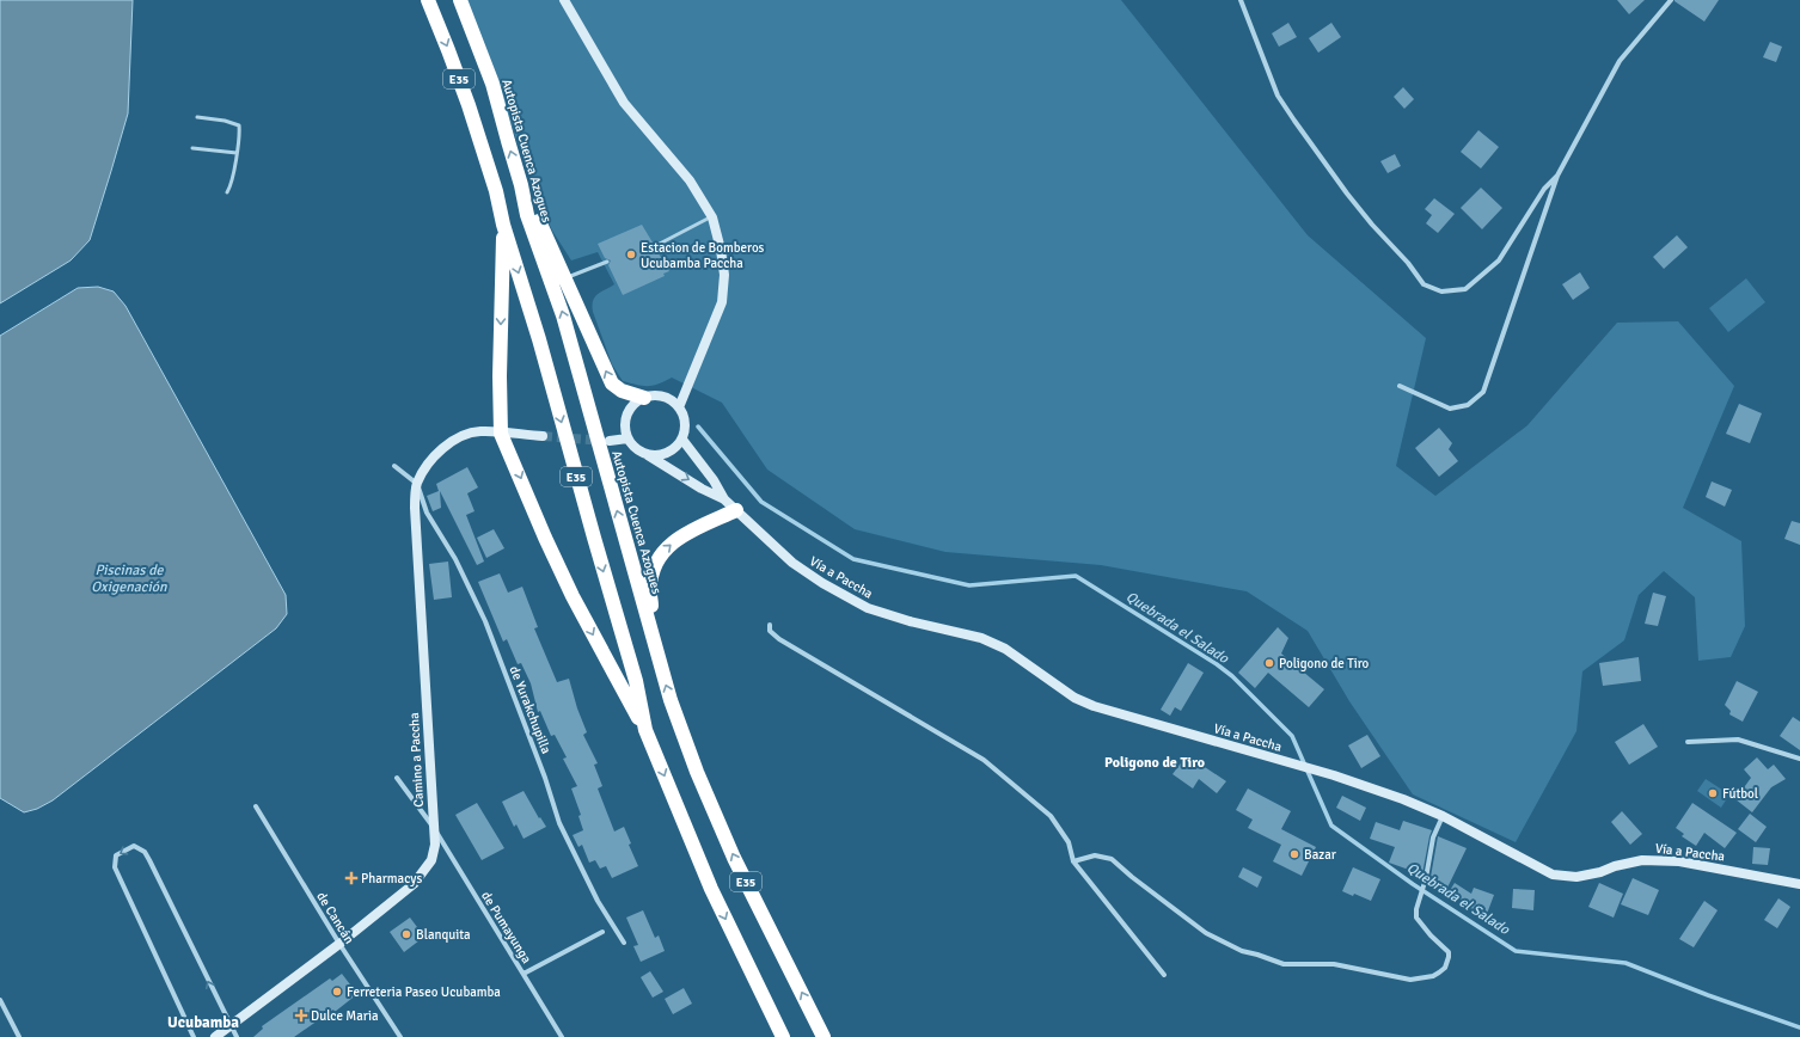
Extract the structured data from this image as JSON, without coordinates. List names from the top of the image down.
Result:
{
  "streets": {
    "highway": ["E35", "Autopista Cuenca Azogues"],
    "main road": ["Vía a Paccha", "Camino a Paccha"],
    "street": ["de Yurakchupilla", "de Cancán", "de Pumayunga"]
  },
  "crossings": [
    ["de Yurakchupilla", "Camino a Paccha"],
    ["Camino a Paccha", "de Cancán"],
    ["Camino a Paccha", "de Pumayunga"]
  ],
  "districts": ["Poligono de Tiro", "Ucubamba"],
  "water": ["Piscinas de Oxigenación", "Quebrada el Salado"],
  "places": {
    "other": [
      "Estacion de Bomberos Ucubamba Paccha",
      "Poligono de Tiro",
      "Fútbol",
      "Bazar",
      "Blanquita",
      "Ferreteria Paseo Ucubamba"
    ],
    "health": ["Pharmacys", "Dulce Maria"]
  }
}
